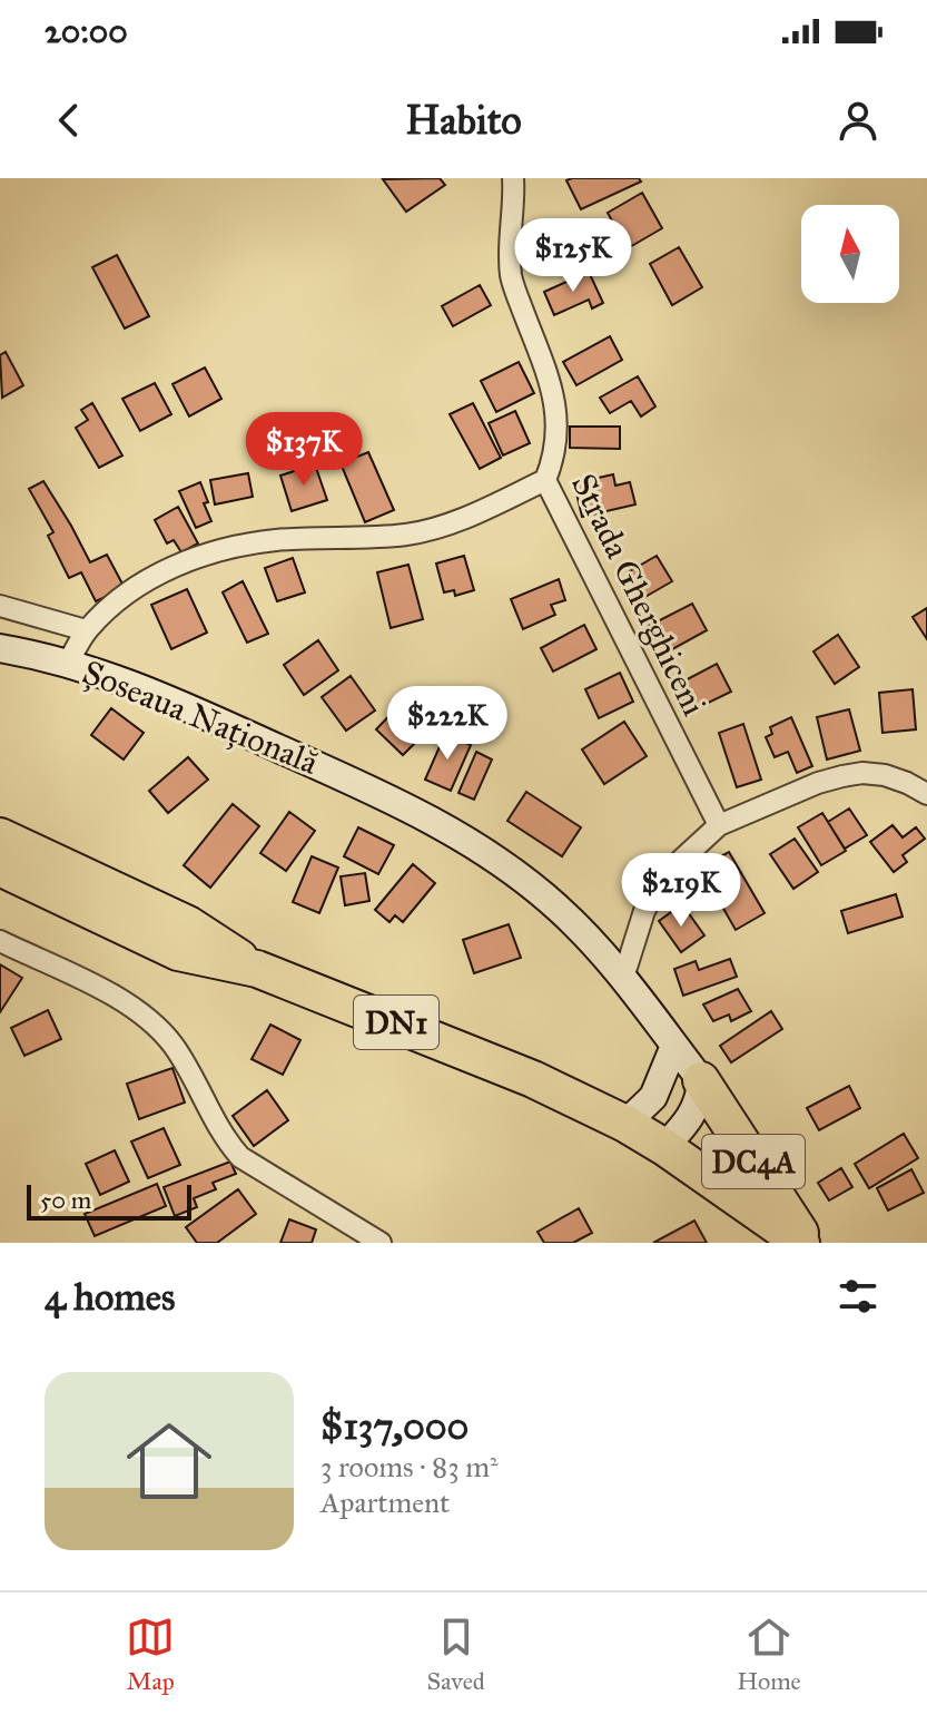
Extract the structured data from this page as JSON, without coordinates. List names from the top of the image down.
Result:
{
  "streets": {
    "highway": ["DN1", "DC4A"],
    "street": ["Strada Gherghiceni", "Șoseaua Națională"]
  },
  "crossings": [
    ["Șoseaua Națională", "DC4A"],
    ["DN1", "DC4A"]
  ],
  "scale_bar": "50 m",
  "north": "top",
  "page": {
    "status": "20:00",
    "header": "Habito",
    "price": [
      "$125K",
      "$137K",
      "$222K",
      "$219K"
    ],
    "scale": "50 m",
    "heading": "4 homes",
    "list": [
      {
        "name": "$137,000",
        "note": "3 rooms · 83 m² · Apartment"
      }
    ],
    "tabs": ["Map", "Saved", "Home"]
  }
}
